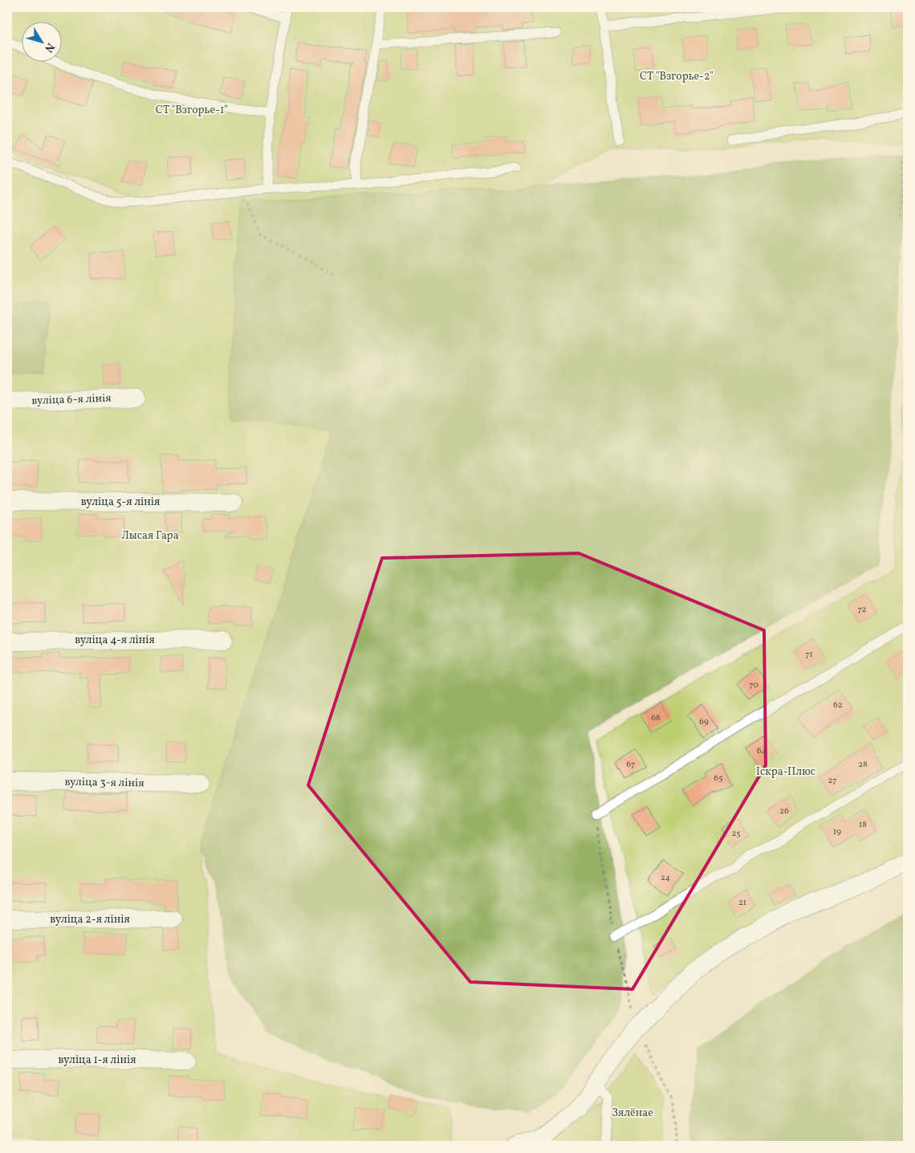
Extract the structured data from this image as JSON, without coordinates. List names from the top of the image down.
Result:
{
  "streets": {
    "street": [
      "вуліца 6-я лінія",
      "вуліца 5-я лінія",
      "вуліца 4-я лінія",
      "вуліца 3-я лінія",
      "вуліца 2-я лінія",
      "вуліца 1-я лінія"
    ]
  },
  "parks": [
    "СТ \"Взгорье-2\"",
    "СТ \"Взгорье-1\"",
    "Лысая Гара",
    "Іскра-Плюс",
    "Зялёнае"
  ],
  "house_numbers": [
    "72",
    "71",
    "70",
    "62",
    "68",
    "69",
    "64",
    "67",
    "28",
    "65",
    "27",
    "26",
    "18",
    "19",
    "25",
    "24",
    "21"
  ],
  "north": "bottom right"
}
